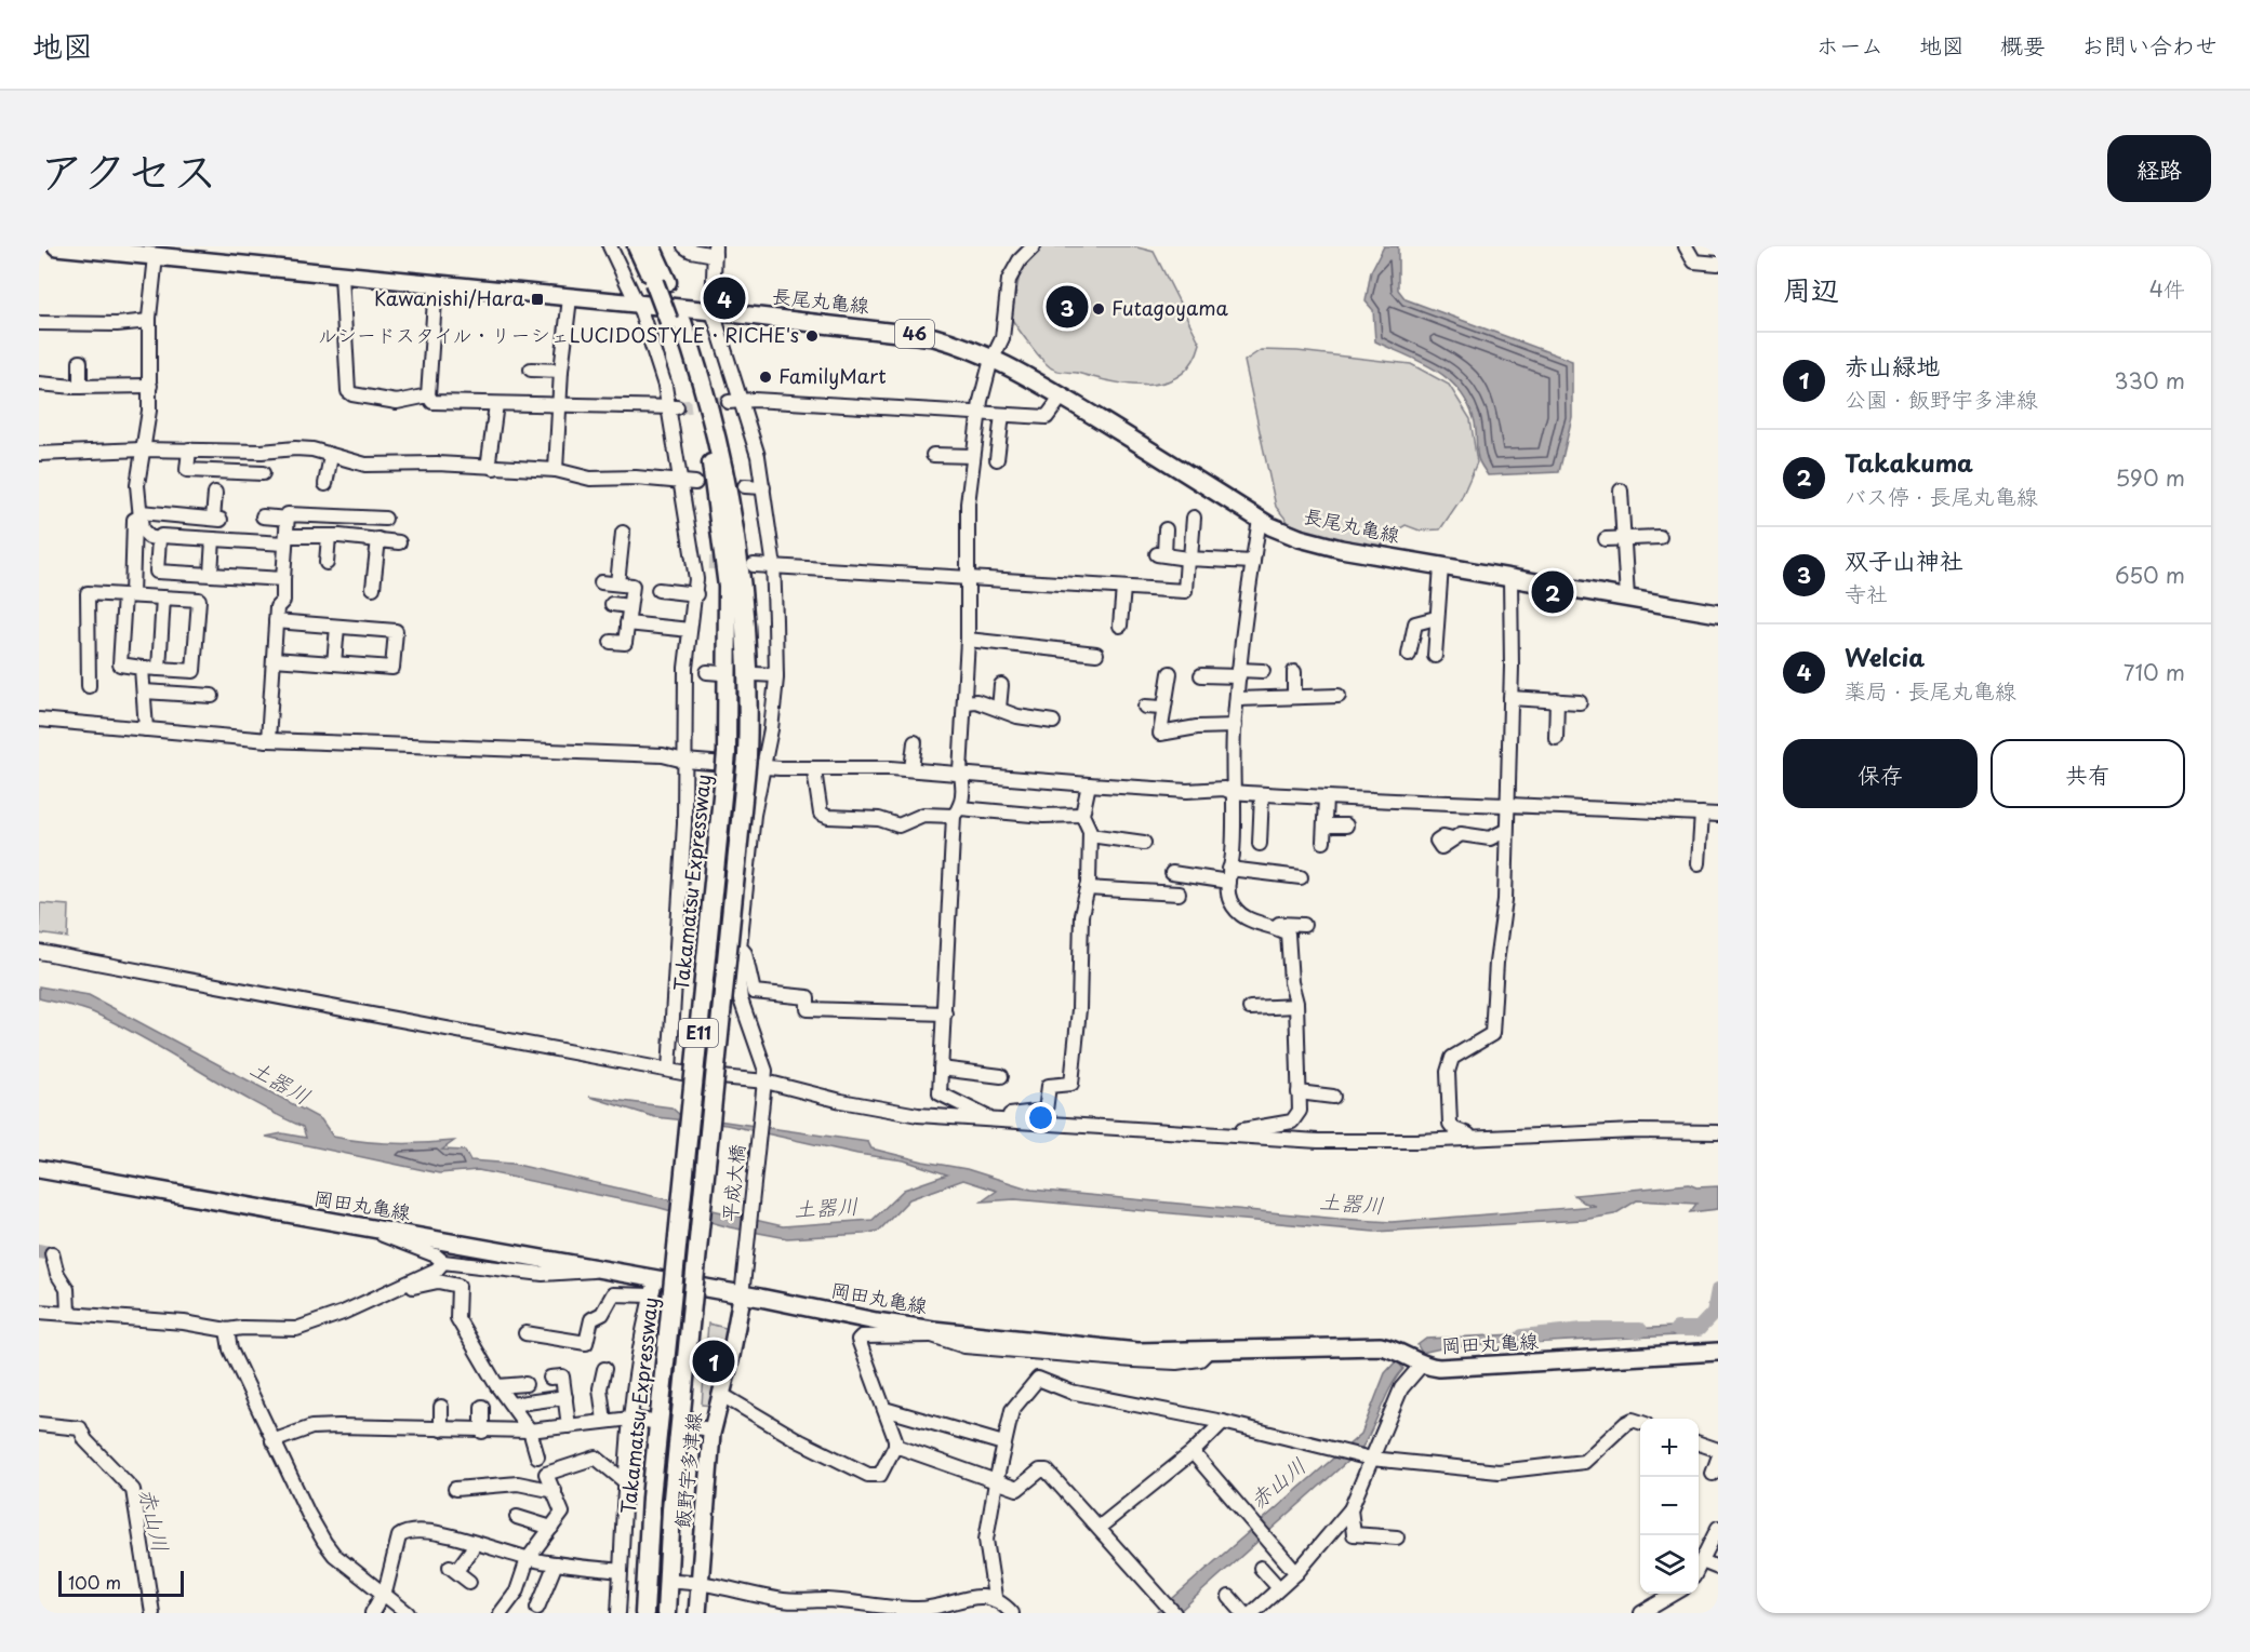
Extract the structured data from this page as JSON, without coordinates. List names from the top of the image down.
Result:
{
  "streets": {
    "highway": ["Takamatsu Expressway", "E11"],
    "main road": [
      "長尾丸亀線",
      "46",
      "岡田丸亀線",
      "飯野宇多津線"
    ],
    "street": ["平成大橋"]
  },
  "crossings": [
    ["長尾丸亀線", "平成大橋"],
    ["Takamatsu Expressway", "平成大橋"],
    ["平成大橋", "岡田丸亀線"],
    ["平成大橋", "飯野宇多津線"],
    ["岡田丸亀線", "飯野宇多津線"]
  ],
  "water": ["土器川", "赤山川"],
  "places": {
    "transit": ["Kawanishi/Hara"],
    "other": ["Futagoyama", "ルシードスタイル・リーシェLUCIDOSTYLE・RICHE's", "FamilyMart"]
  },
  "scale_bar": "100 m",
  "page": {
    "header": "地図",
    "nav": [
      "ホーム",
      "地図",
      "概要",
      "お問い合わせ"
    ],
    "title": "アクセス",
    "buttons": [
      "経路",
      ["保存", "共有"]
    ],
    "heading": ["周辺", "4件"],
    "pins": [
      "4",
      "3",
      "2",
      "1"
    ],
    "list": [
      {
        "mark": "1",
        "name": "赤山緑地",
        "note": "公園 · 飯野宇多津線",
        "value": "330 m"
      },
      {
        "mark": "2",
        "name": "Takakuma",
        "note": "バス停 · 長尾丸亀線",
        "value": "590 m"
      },
      {
        "mark": "3",
        "name": "双子山神社",
        "note": "寺社",
        "value": "650 m"
      },
      {
        "mark": "4",
        "name": "Welcia",
        "note": "薬局 · 長尾丸亀線",
        "value": "710 m"
      }
    ],
    "map_buttons": ["+", "−"],
    "scale": "100 m"
  }
}
